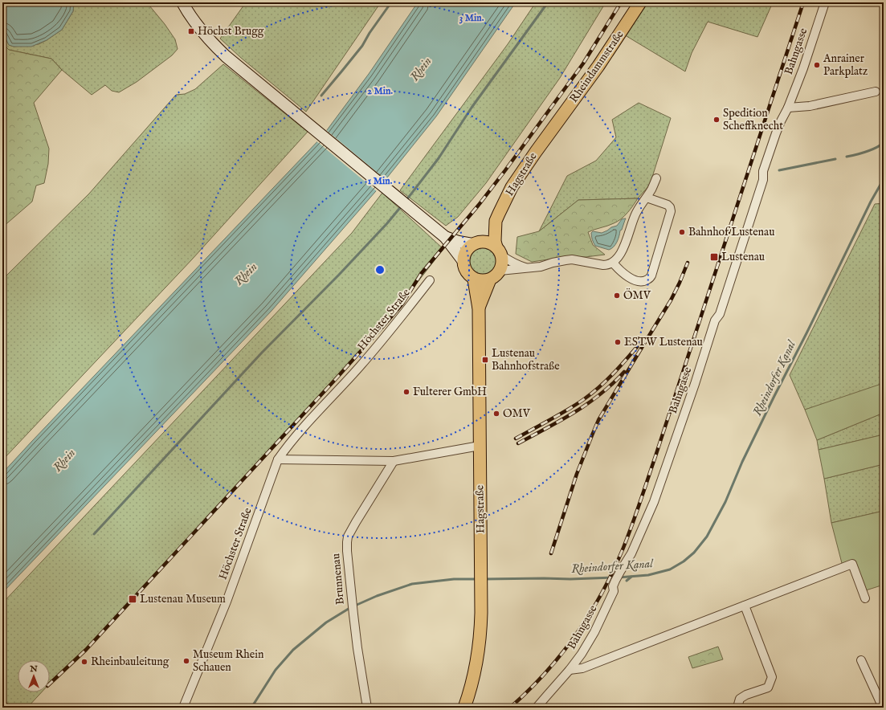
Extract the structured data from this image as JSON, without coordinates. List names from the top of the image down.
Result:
{
  "streets": {
    "main road": ["Rheindammstraße", "Hagstraße"],
    "street": ["Bahngasse", "Höchster Straße", "Brunnenau"]
  },
  "crossings": [
    ["Rheindammstraße", "Hagstraße"]
  ],
  "water": ["Rhein", "Rheindorfer Kanal"],
  "places": {
    "transit": [
      "Höchst Brugg",
      "Lustenau",
      "Lustenau Bahnhofstraße",
      "Lustenau Museum"
    ],
    "other": [
      "Anrainer Parkplatz",
      "Spedition Scheffknecht",
      "Bahnhof Lustenau",
      "ÖMV",
      "ESTW Lustenau",
      "Fulterer GmbH",
      "OMV",
      "Museum Rhein Schauen",
      "Rheinbauleitung"
    ]
  },
  "north": "top",
  "rings": ["3 Min.", "2 Min.", "1 Min."]
}
